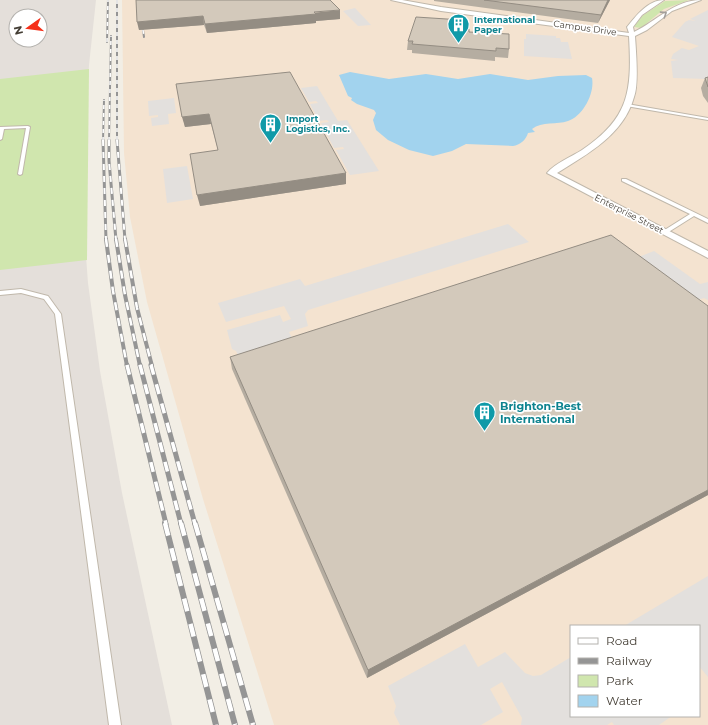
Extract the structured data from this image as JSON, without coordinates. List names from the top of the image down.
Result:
{
  "streets": {
    "street": ["Campus Drive", "Enterprise Street"]
  },
  "places": {
    "building": ["International Paper", "Import Logistics, Inc.", "Brighton-Best International"]
  },
  "legend": [
    "Road",
    "Railway",
    "Park",
    "Water"
  ],
  "north": "left"
}
